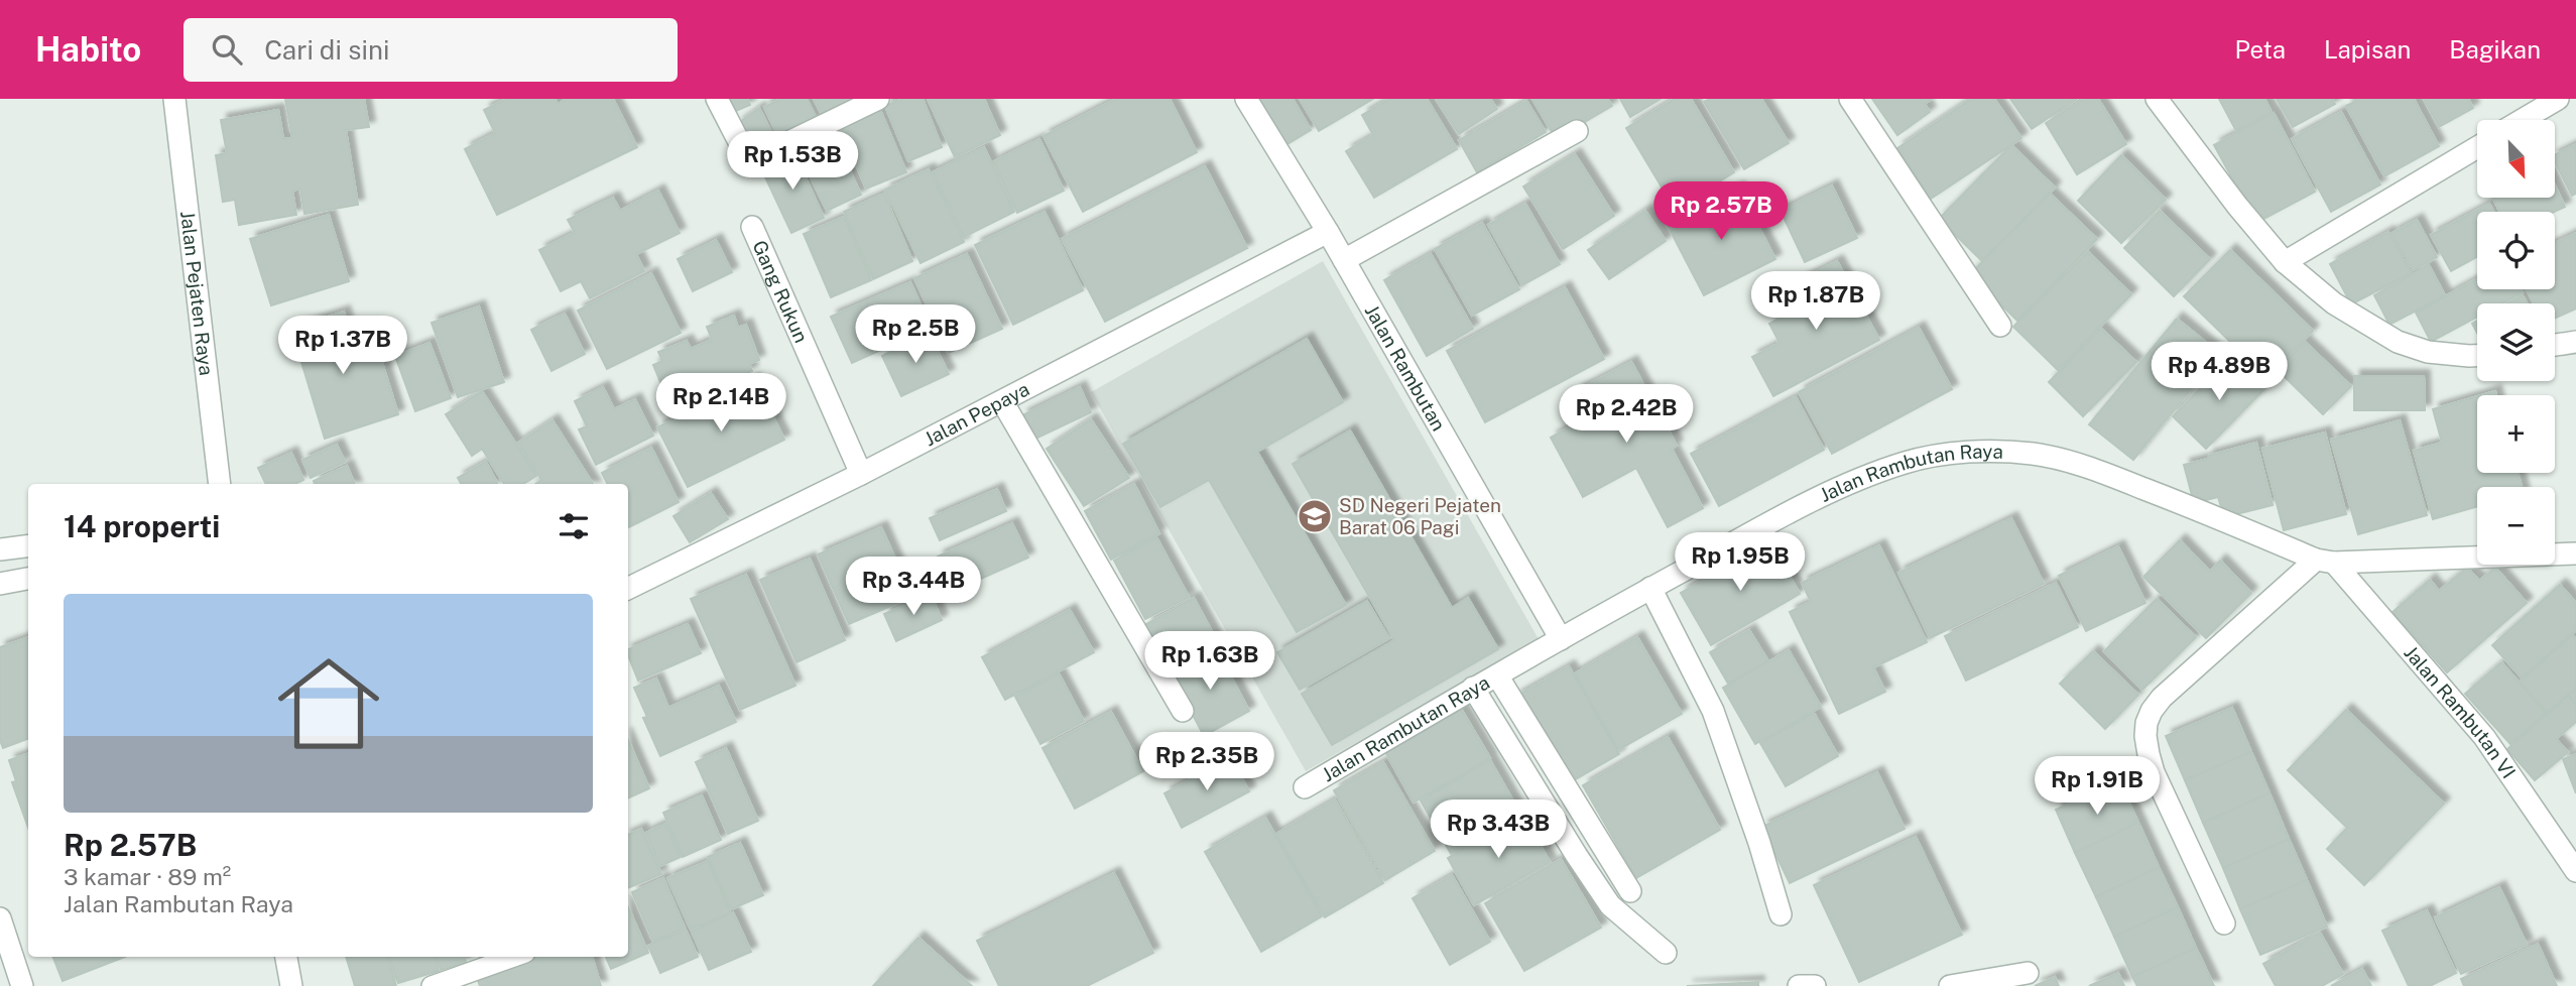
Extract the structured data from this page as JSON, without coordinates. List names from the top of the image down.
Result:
{
  "streets": {
    "street": [
      "Jalan Pejaten Raya",
      "Gang Rukun",
      "Jalan Rambutan",
      "Jalan Pepaya",
      "Jalan Rambutan Raya",
      "Jalan Rambutan VI"
    ]
  },
  "crossings": [
    ["Gang Rukun", "Jalan Pepaya"],
    ["Jalan Rambutan", "Jalan Pepaya"],
    ["Jalan Rambutan", "Jalan Rambutan Raya"],
    ["Jalan Rambutan Raya", "Jalan Rambutan VI"]
  ],
  "places": {
    "school or university": ["SD Negeri Pejaten Barat 06 Pagi"]
  },
  "north": "bottom right",
  "page": {
    "header": "Habito",
    "search": "Cari di sini",
    "nav": ["Peta", "Lapisan", "Bagikan"],
    "map_buttons": ["+", "−"],
    "price": [
      "Rp 1.53B",
      "Rp 2.57B",
      "Rp 1.87B",
      "Rp 2.5B",
      "Rp 1.37B",
      "Rp 4.89B",
      "Rp 2.14B",
      "Rp 2.42B",
      "Rp 1.95B",
      "Rp 3.44B",
      "Rp 1.63B",
      "Rp 2.35B",
      "Rp 1.91B",
      "Rp 3.43B"
    ],
    "heading": "14 properti",
    "list": [
      {
        "name": "Rp 2.57B",
        "note": "3 kamar · 89 m² · Jalan Rambutan Raya"
      }
    ]
  }
}
